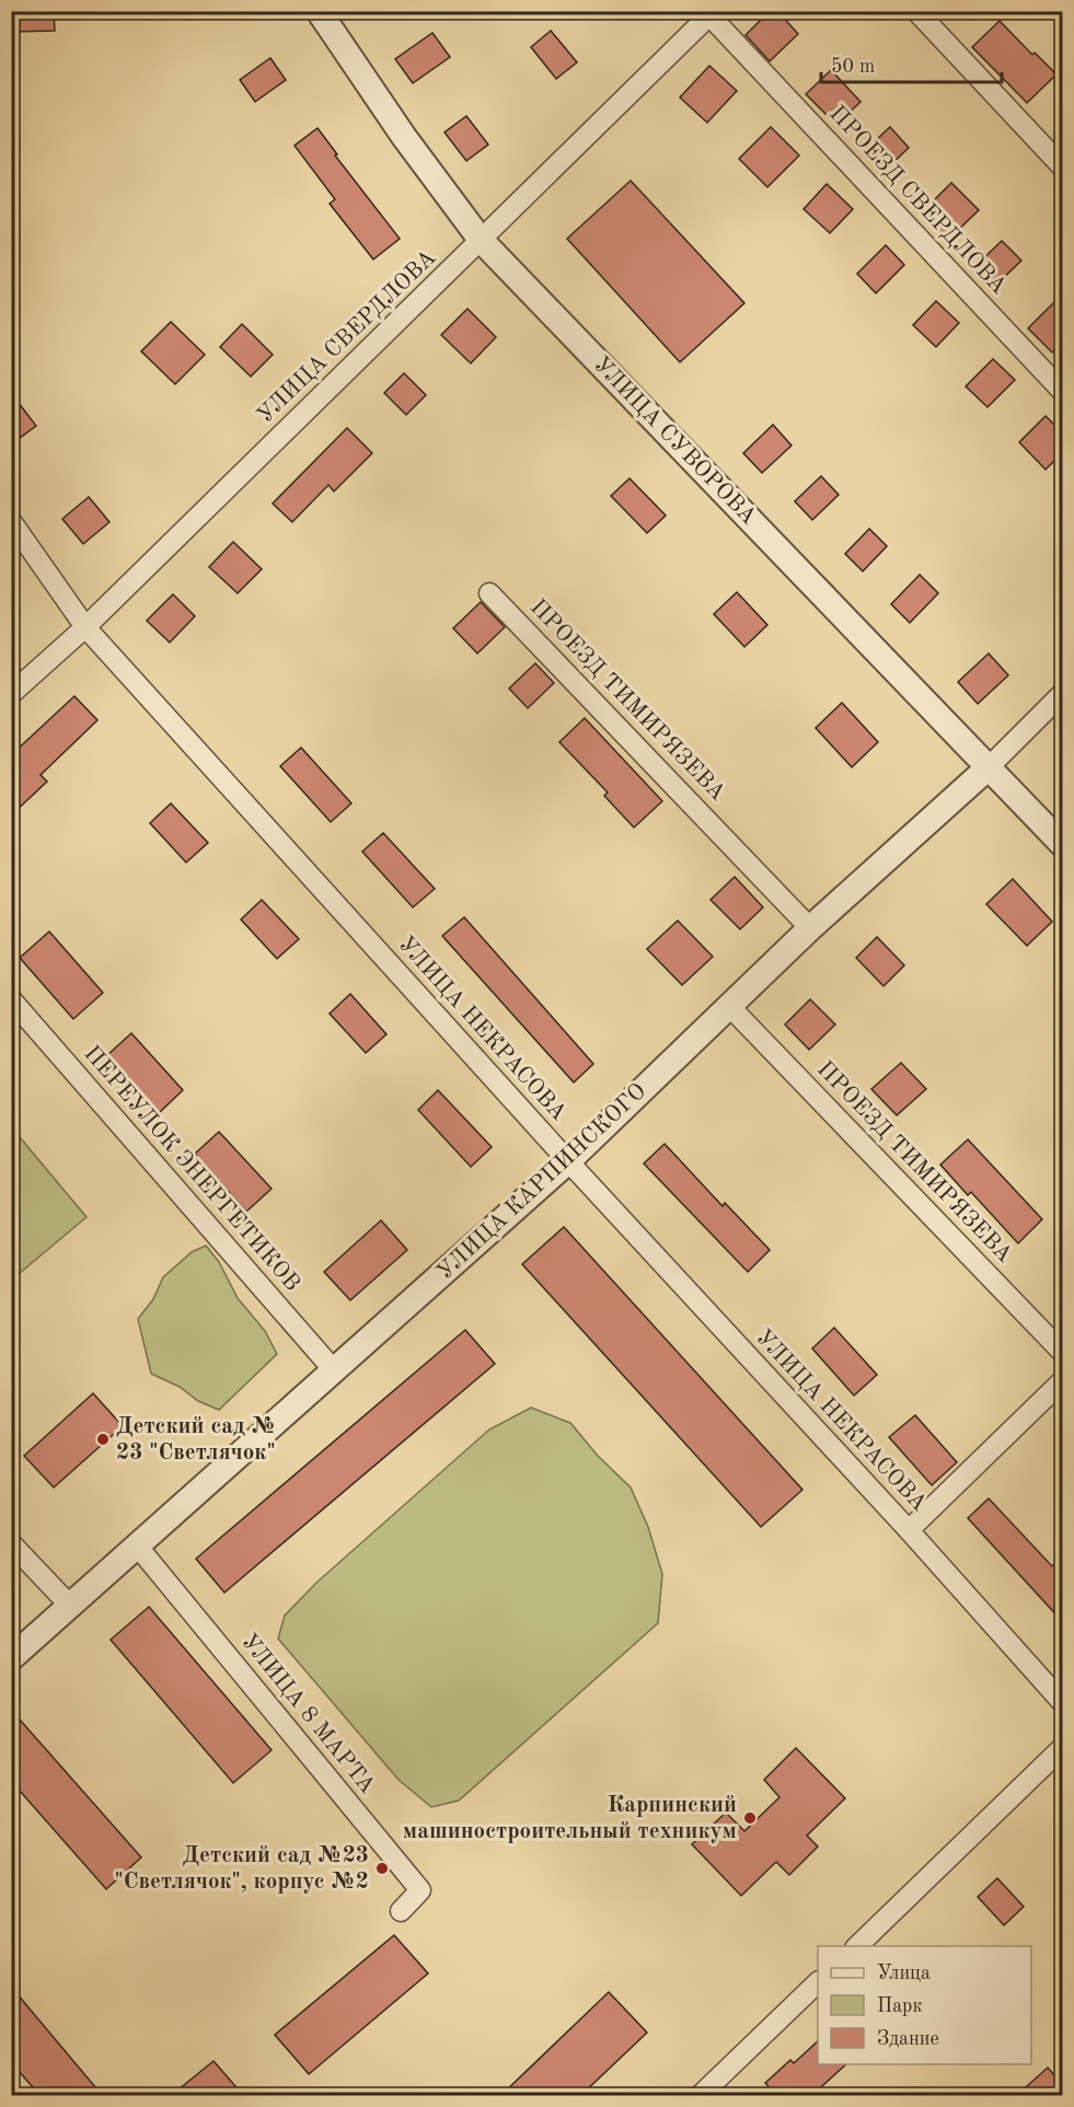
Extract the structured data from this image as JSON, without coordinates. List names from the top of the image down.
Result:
{
  "streets": {
    "street": [
      "ПРОЕЗД СВЕРДЛОВА",
      "УЛИЦА СВЕРДЛОВА",
      "УЛИЦА СУВОРОВА",
      "ПРОЕЗД ТИМИРЯЗЕВА",
      "УЛИЦА НЕКРАСОВА",
      "ПЕРЕУЛОК ЭНЕРГЕТИКОВ",
      "УЛИЦА КАРПИНСКОГО",
      "УЛИЦА 8 МАРТА"
    ]
  },
  "crossings": [
    ["ПРОЕЗД СВЕРДЛОВА", "УЛИЦА СВЕРДЛОВА"],
    ["УЛИЦА СВЕРДЛОВА", "УЛИЦА СУВОРОВА"],
    ["УЛИЦА СВЕРДЛОВА", "УЛИЦА НЕКРАСОВА"],
    ["УЛИЦА СУВОРОВА", "УЛИЦА КАРПИНСКОГО"],
    ["ПРОЕЗД ТИМИРЯЗЕВА", "УЛИЦА КАРПИНСКОГО"],
    ["УЛИЦА НЕКРАСОВА", "УЛИЦА КАРПИНСКОГО"],
    ["ПЕРЕУЛОК ЭНЕРГЕТИКОВ", "УЛИЦА КАРПИНСКОГО"],
    ["УЛИЦА КАРПИНСКОГО", "УЛИЦА 8 МАРТА"]
  ],
  "places": ["Детский сад № 23 \"Светлячок\"", "Карпинский машиностроительный техникум", "Детский сад №23 \"Светлячок\", корпус №2"],
  "legend": ["Улица", "Парк", "Здание"],
  "scale_bar": "50 m"
}
